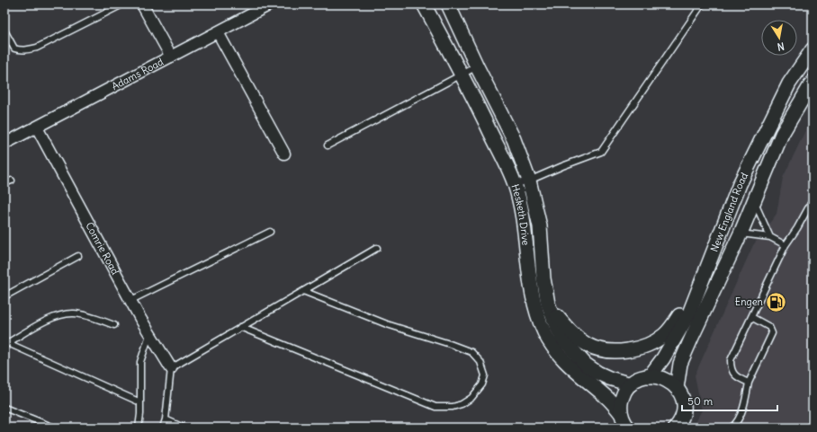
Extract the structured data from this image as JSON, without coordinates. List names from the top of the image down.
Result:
{
  "streets": {
    "street": [
      "Adams Road",
      "New England Road",
      "Hesketh Drive",
      "Comrie Road"
    ]
  },
  "crossings": [
    ["Adams Road", "Comrie Road"]
  ],
  "places": {
    "fuel station": ["Engen"]
  },
  "scale_bar": "50 m",
  "north": "bottom"
}
